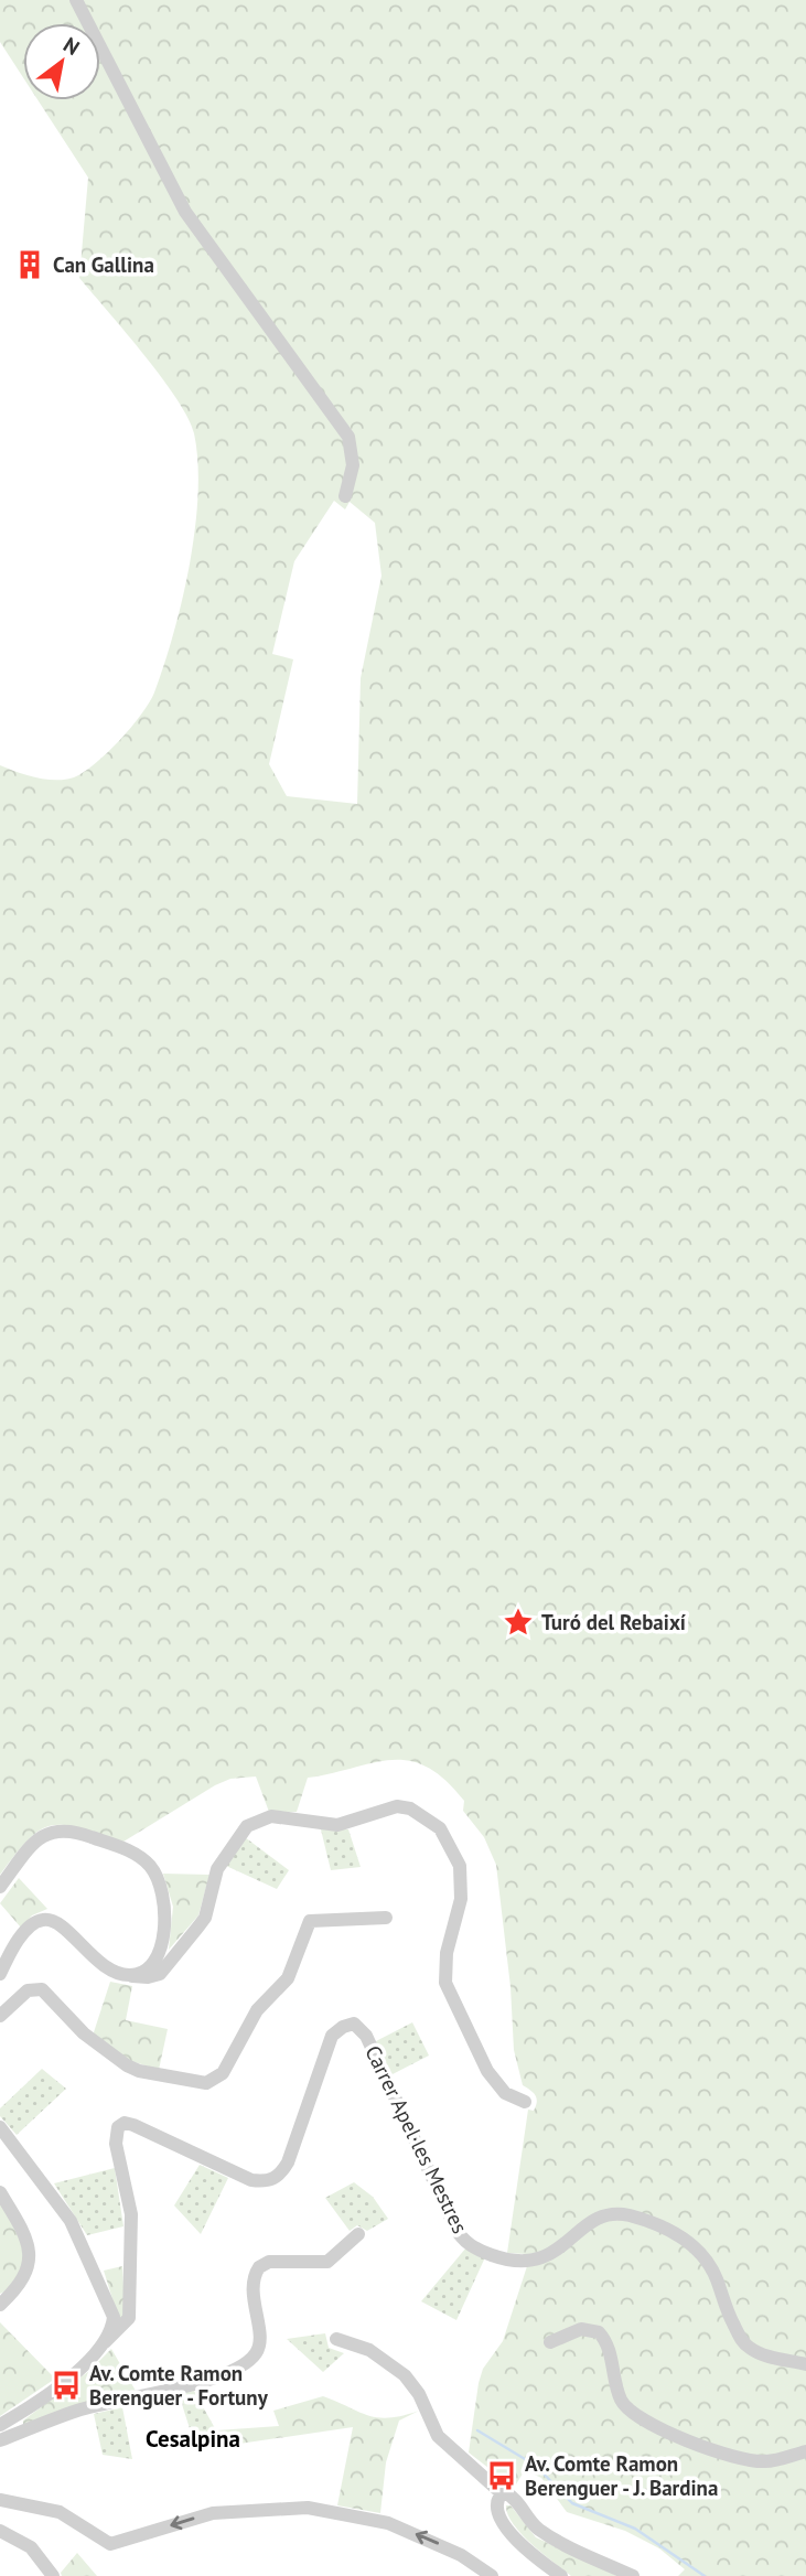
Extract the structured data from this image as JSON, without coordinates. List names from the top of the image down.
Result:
{
  "streets": {
    "street": ["Carrer Apel·les Mestres"]
  },
  "districts": ["Cesalpina"],
  "places": {
    "building": ["Can Gallina"],
    "place": ["Turó del Rebaixí"],
    "bus stop": ["Av. Comte Ramon Berenguer - Fortuny", "Av. Comte Ramon Berenguer - J. Bardina"]
  },
  "north": "top right"
}
